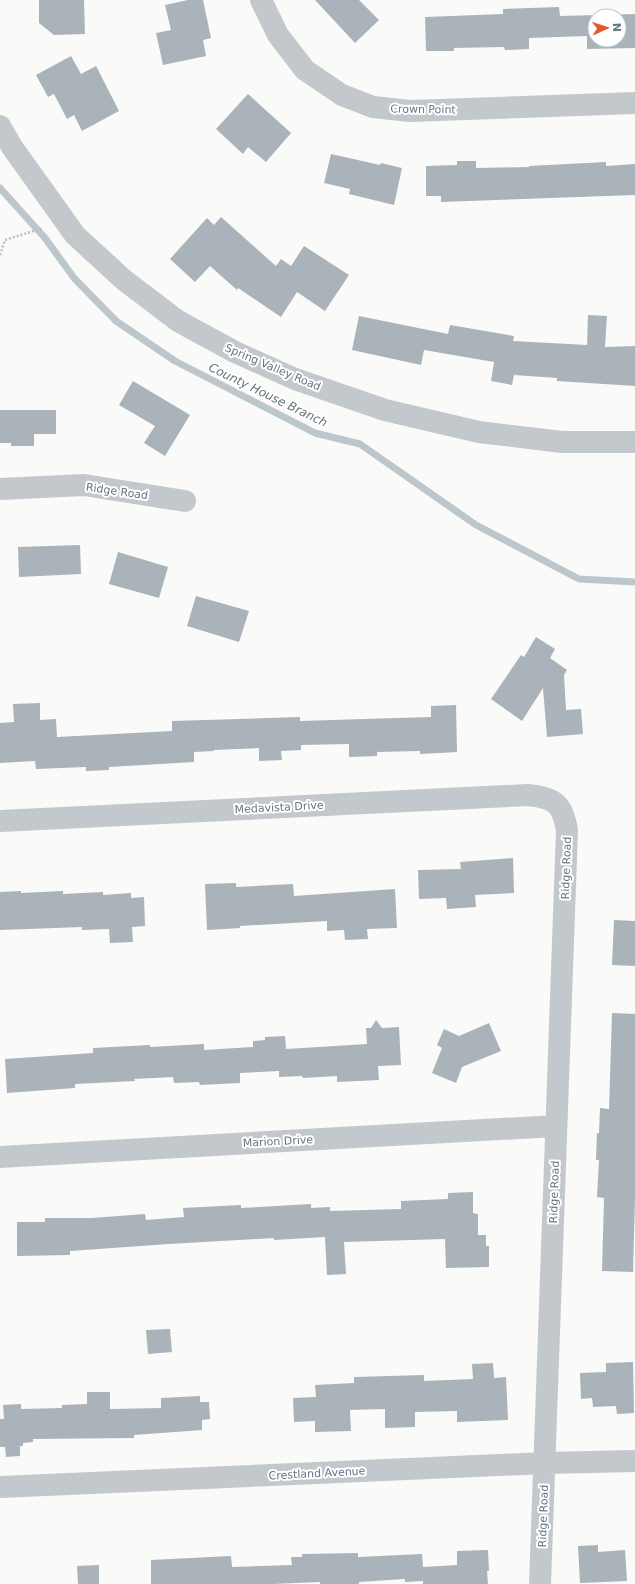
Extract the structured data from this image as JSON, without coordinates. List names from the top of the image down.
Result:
{
  "streets": {
    "street": [
      "Crown Point",
      "Spring Valley Road",
      "Ridge Road",
      "Medavista Drive",
      "Marion Drive",
      "Crestland Avenue"
    ]
  },
  "crossings": [
    ["Ridge Road", "Medavista Drive"],
    ["Ridge Road", "Marion Drive"],
    ["Ridge Road", "Crestland Avenue"]
  ],
  "water": ["County House Branch"],
  "north": "right"
}
